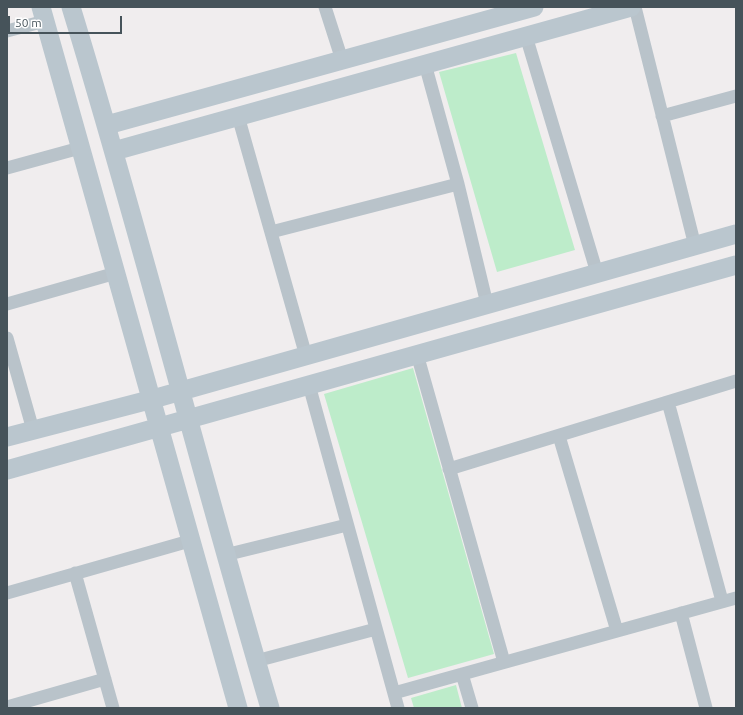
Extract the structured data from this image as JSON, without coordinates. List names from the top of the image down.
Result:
{
  "scale_bar": "50 m"
}
